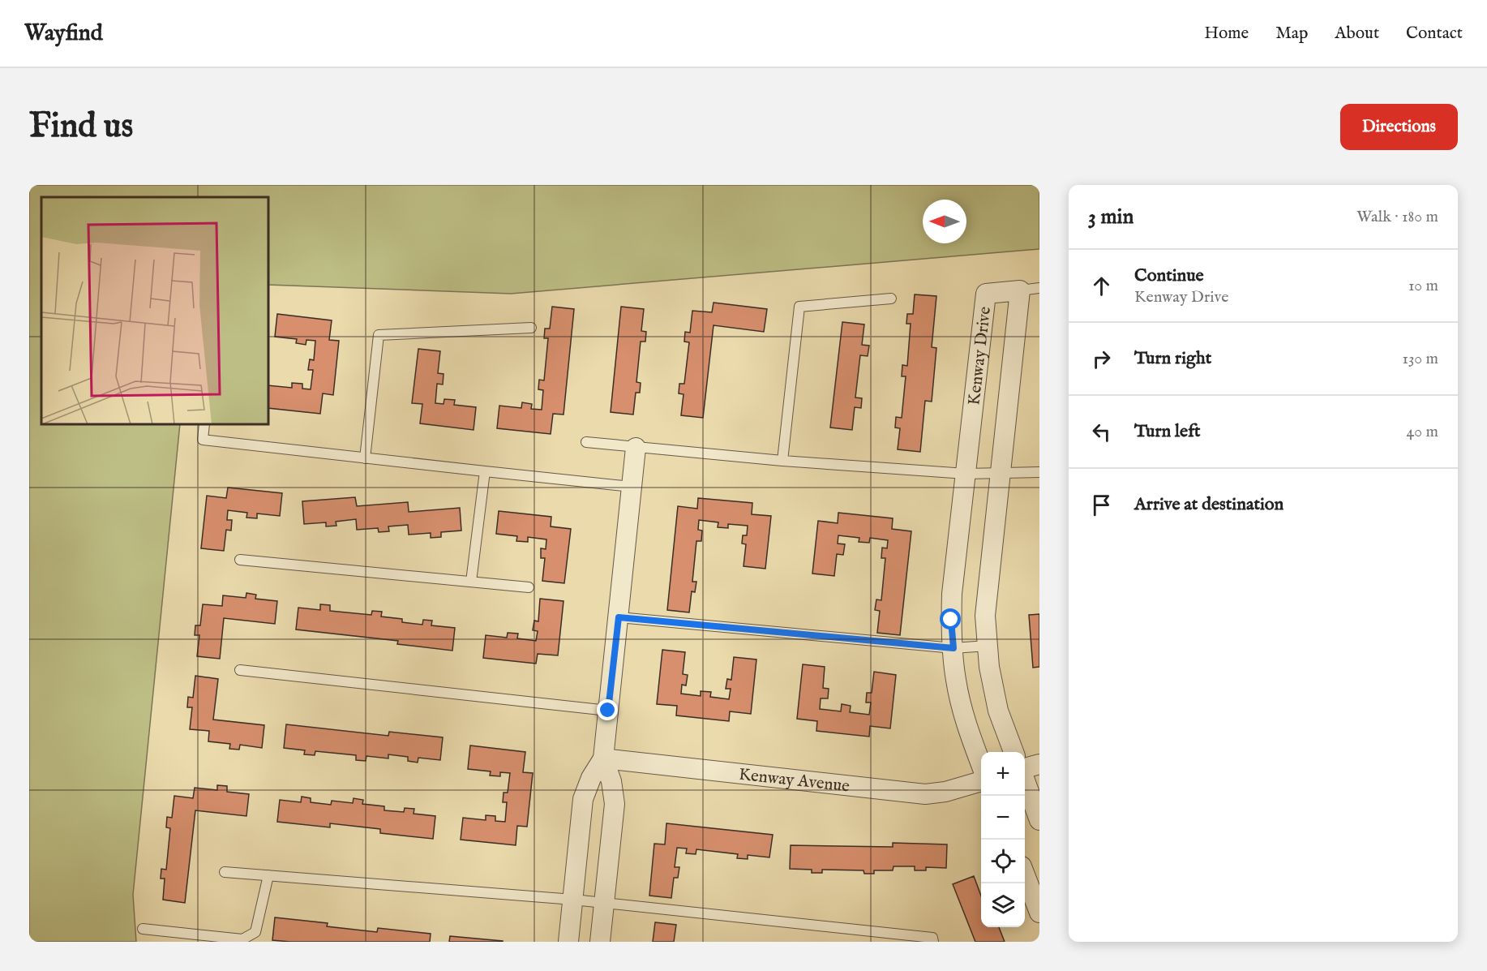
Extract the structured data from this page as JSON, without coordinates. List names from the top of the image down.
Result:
{
  "streets": {
    "street": ["Kenway Drive", "Kenway Avenue"]
  },
  "north": "left",
  "page": {
    "header": "Wayfind",
    "nav": [
      "Home",
      "Map",
      "About",
      "Contact"
    ],
    "buttons": "Directions",
    "title": "Find us",
    "heading": ["3 min", "Walk · 180 m"],
    "list": [
      ["Continue", "Kenway Drive", "10 m"],
      ["Turn right", "130 m"],
      ["Turn left", "40 m"],
      "Arrive at destination"
    ],
    "map_buttons": ["+", "−"]
  }
}
